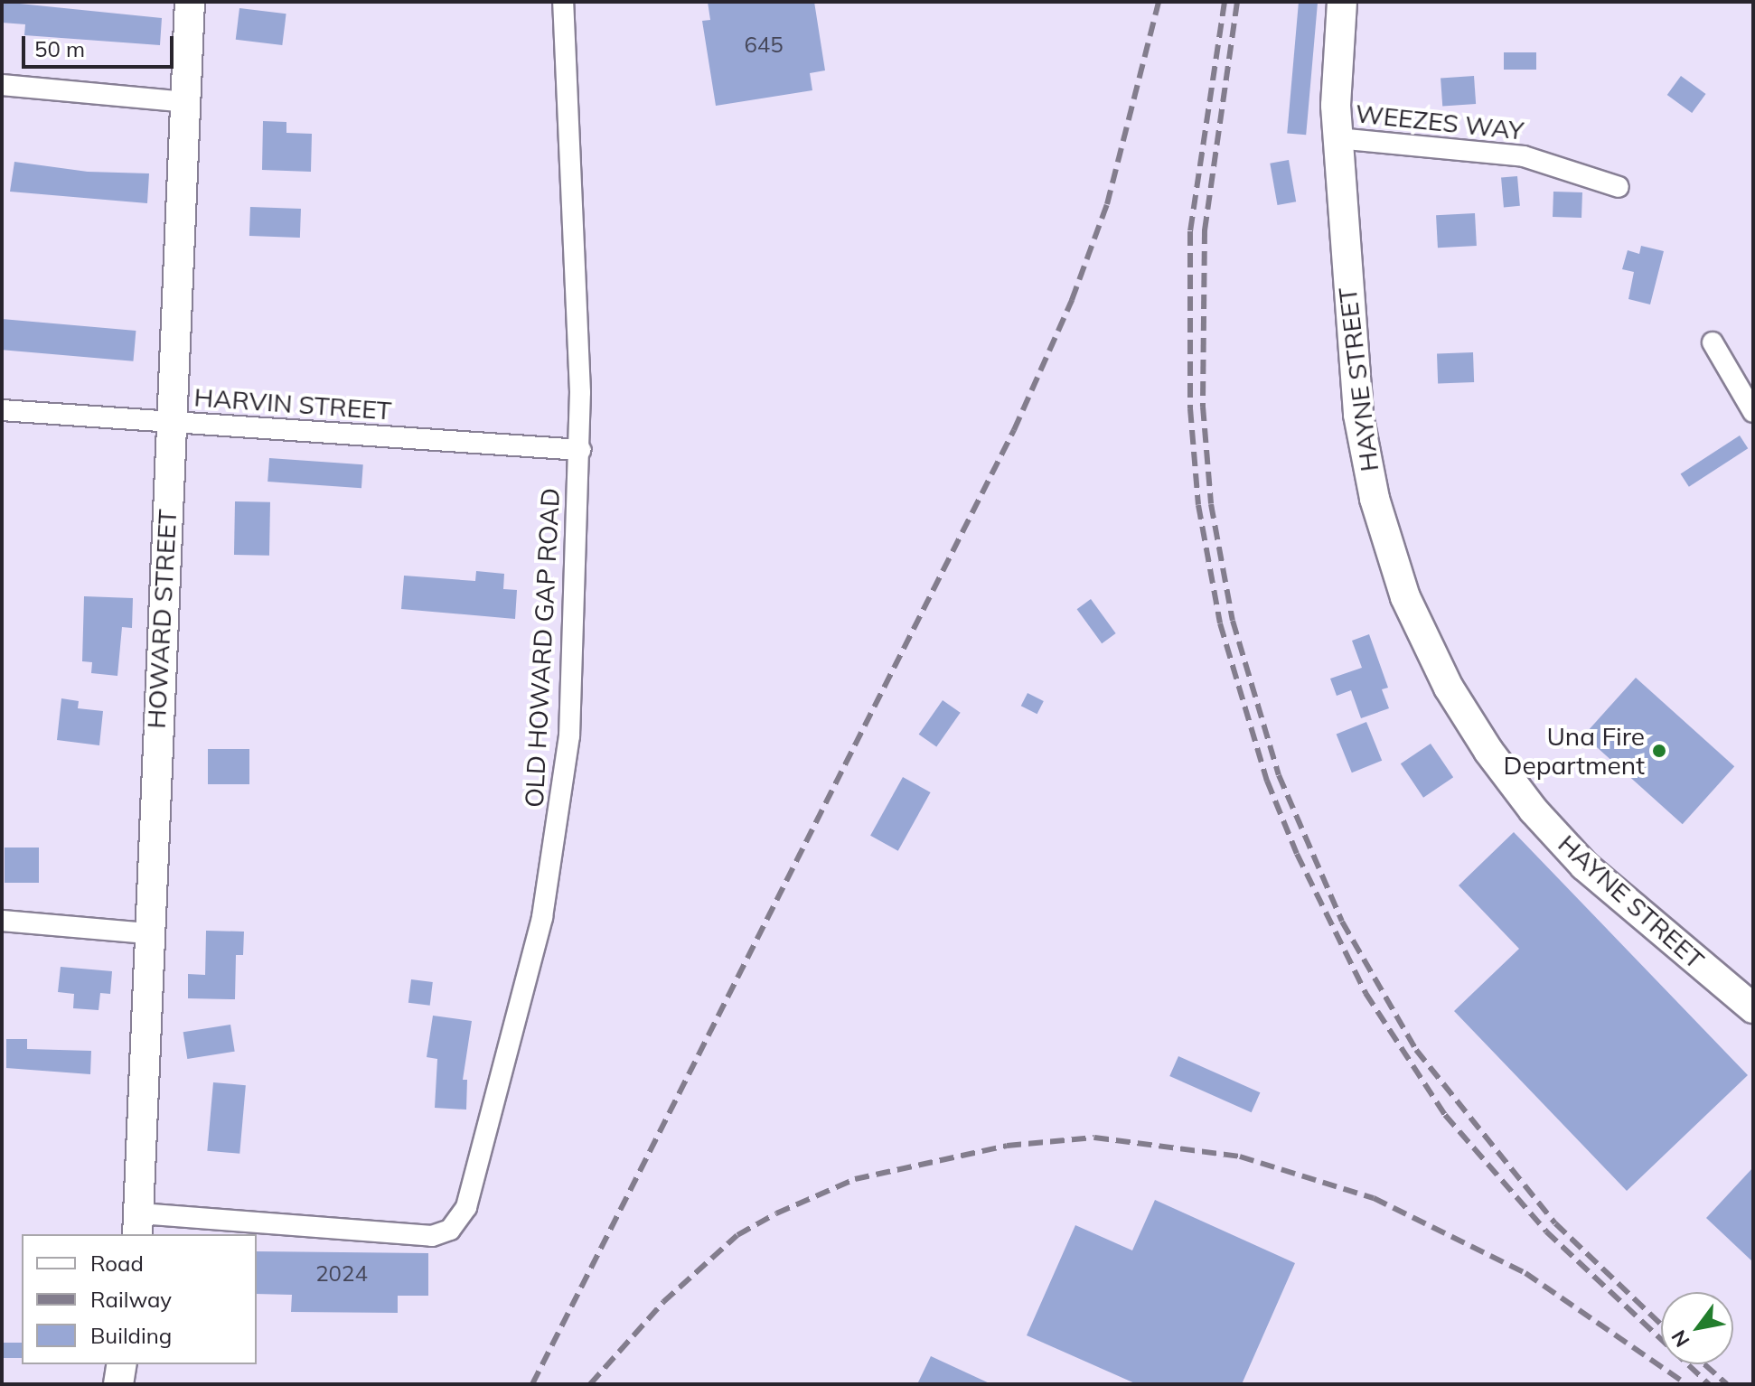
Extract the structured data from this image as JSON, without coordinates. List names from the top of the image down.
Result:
{
  "streets": {
    "street": [
      "WEEZES WAY",
      "HAYNE STREET",
      "HARVIN STREET",
      "HOWARD STREET",
      "OLD HOWARD GAP ROAD"
    ]
  },
  "crossings": [
    ["WEEZES WAY", "HAYNE STREET"],
    ["HARVIN STREET", "HOWARD STREET"],
    ["HARVIN STREET", "OLD HOWARD GAP ROAD"],
    ["HOWARD STREET", "OLD HOWARD GAP ROAD"]
  ],
  "places": ["Una Fire Department"],
  "house_numbers": ["645", "2024"],
  "legend": ["Road", "Railway", "Building"],
  "scale_bar": "50 m",
  "north": "bottom left"
}
